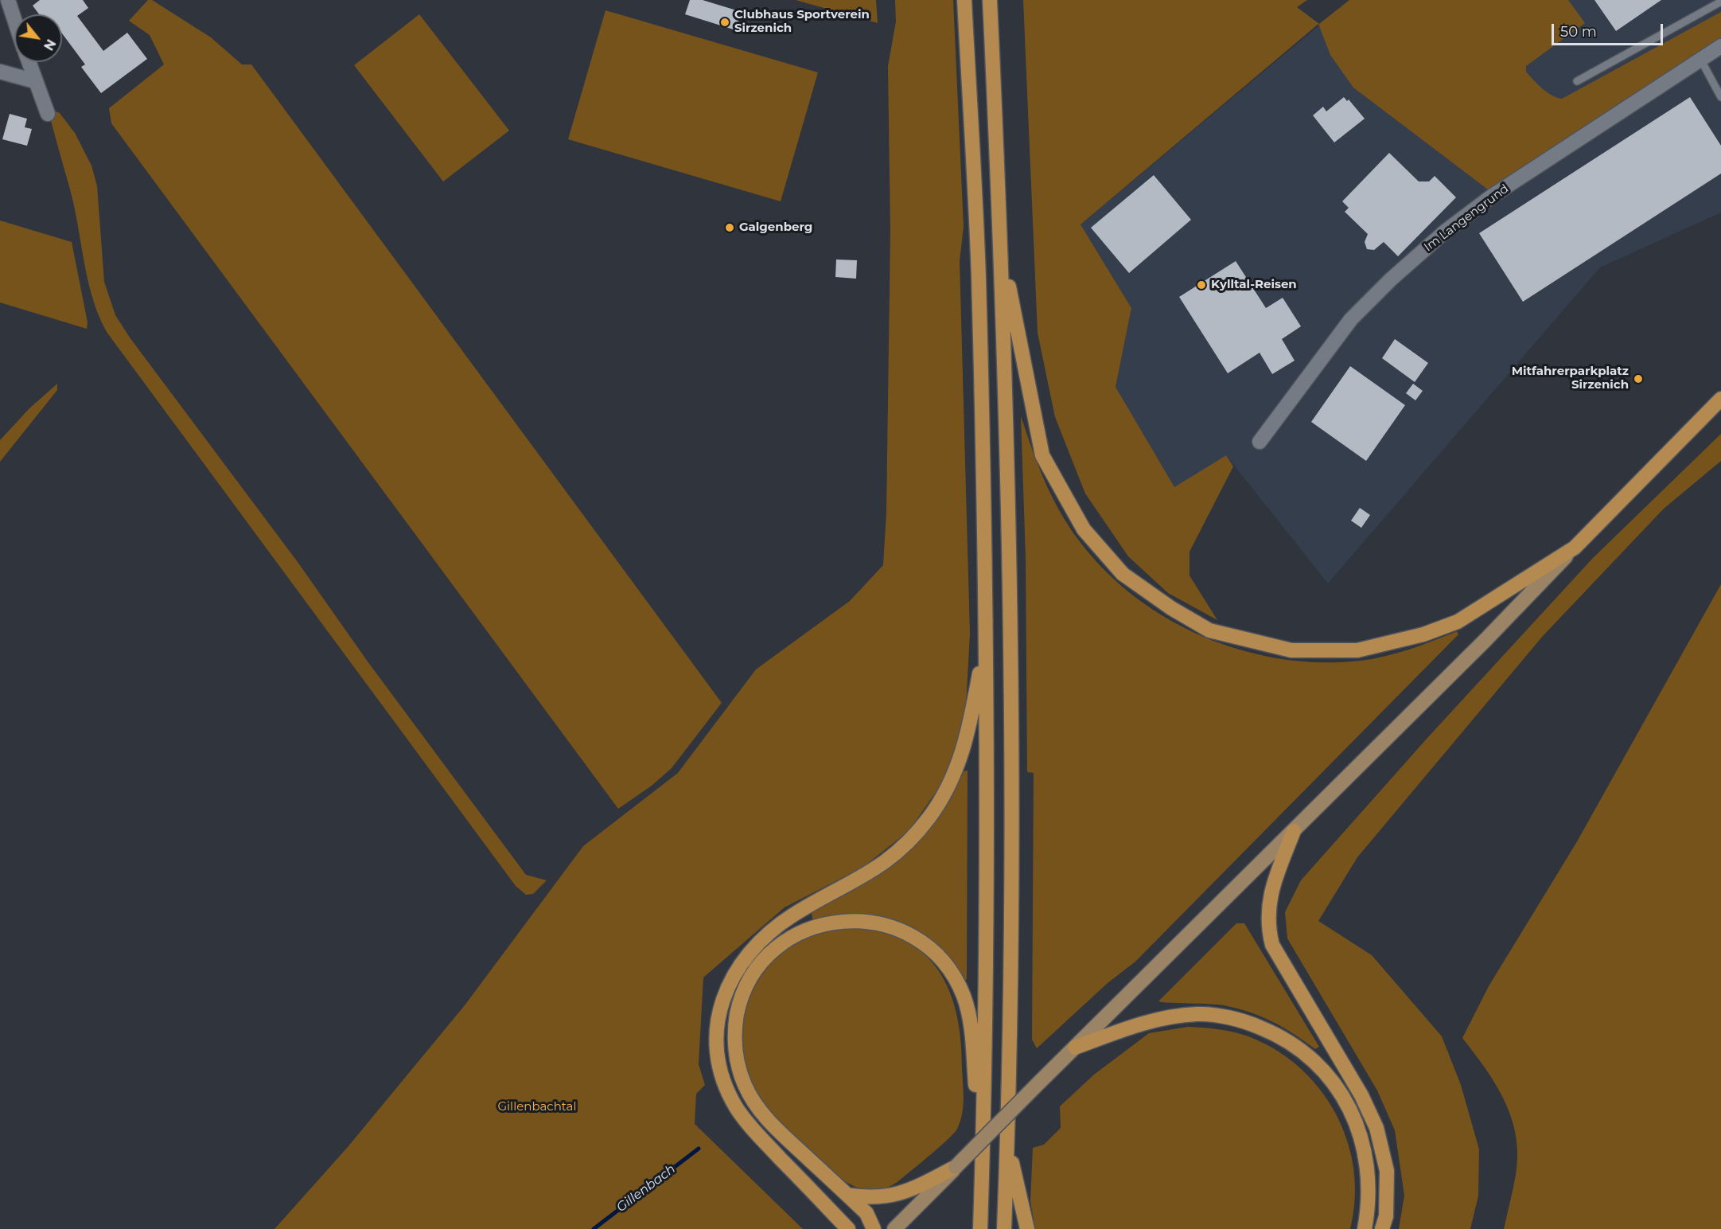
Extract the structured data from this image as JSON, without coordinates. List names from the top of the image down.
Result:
{
  "streets": {
    "street": ["Im Langengrund"]
  },
  "water": ["Gillenbach"],
  "parks": ["Gillenbachtal"],
  "places": [
    "Clubhaus Sportverein Sirzenich",
    "Galgenberg",
    "Kylltal-Reisen",
    "Mitfahrerparkplatz Sirzenich"
  ],
  "scale_bar": "50 m",
  "north": "bottom right"
}
